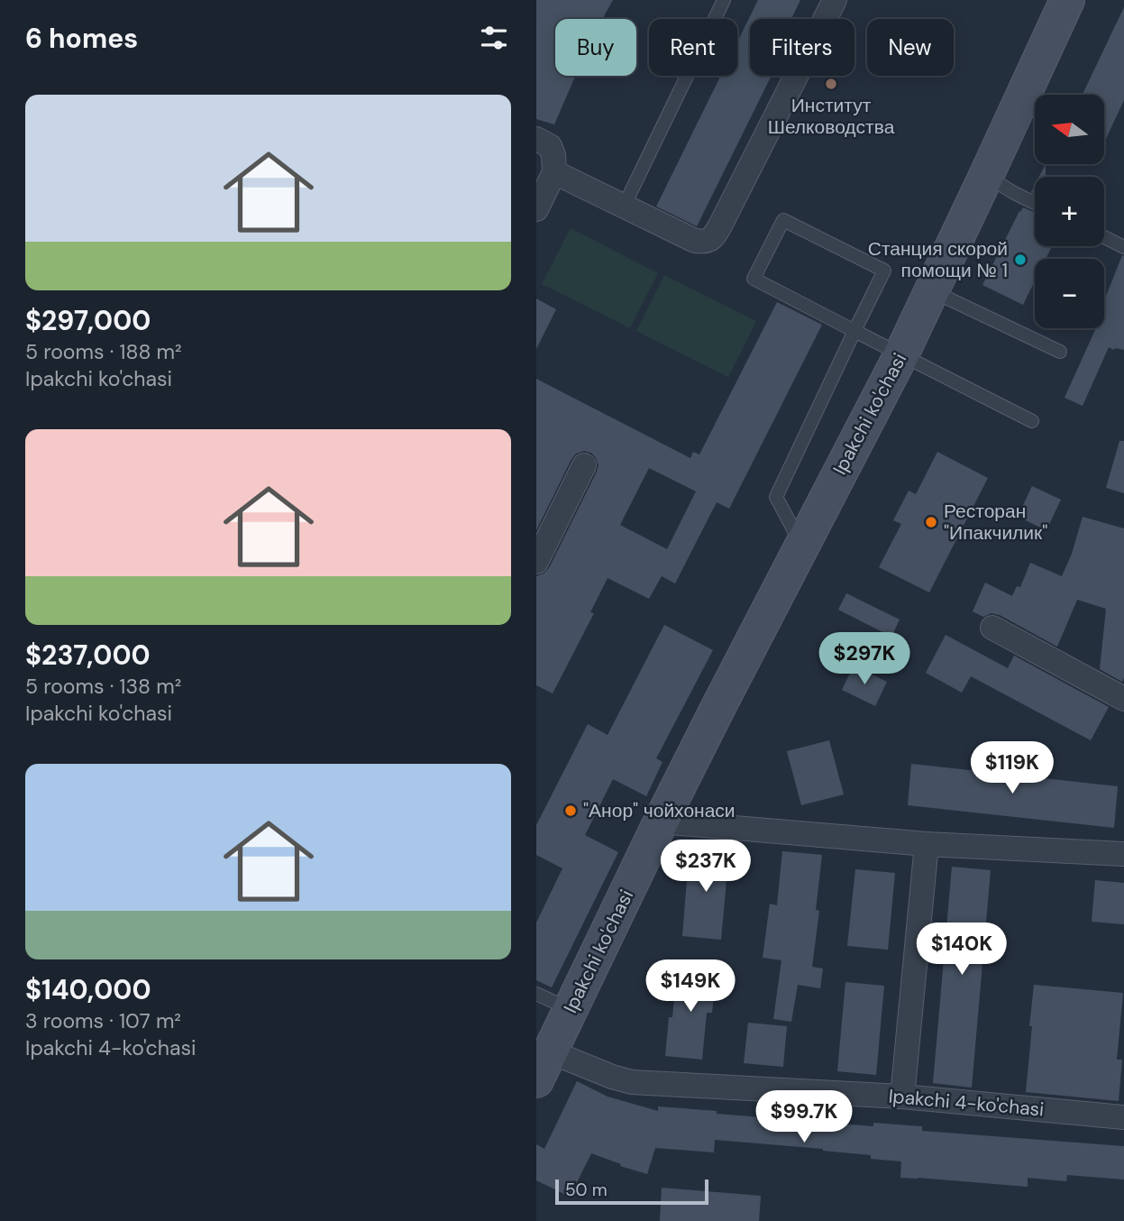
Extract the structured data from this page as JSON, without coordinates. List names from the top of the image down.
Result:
{
  "streets": {
    "main road": ["Ipakchi ko'chasi"],
    "street": ["Ipakchi 4-ko'chasi"]
  },
  "crossings": [
    ["Ipakchi ko'chasi", "Ipakchi 4-ko'chasi"]
  ],
  "places": [
    "Институт Шелководства",
    "Станция скорой помощи № 1",
    "Ресторан \"Ипакчилик\"",
    "\"Анор\" чойхонаси"
  ],
  "scale_bar": "50 m",
  "north": "left",
  "page": {
    "heading": "6 homes",
    "chip": [
      "Buy",
      "Rent",
      "Filters",
      "New"
    ],
    "list": [
      {
        "name": "$297,000",
        "note": "5 rooms · 188 m² · Ipakchi ko'chasi"
      },
      {
        "name": "$237,000",
        "note": "5 rooms · 138 m² · Ipakchi ko'chasi"
      },
      {
        "name": "$140,000",
        "note": "3 rooms · 107 m² · Ipakchi 4-ko'chasi"
      }
    ],
    "map_buttons": ["+", "−"],
    "price": [
      "$297K",
      "$119K",
      "$237K",
      "$140K",
      "$149K",
      "$99.7K"
    ],
    "scale": "50 m"
  }
}
